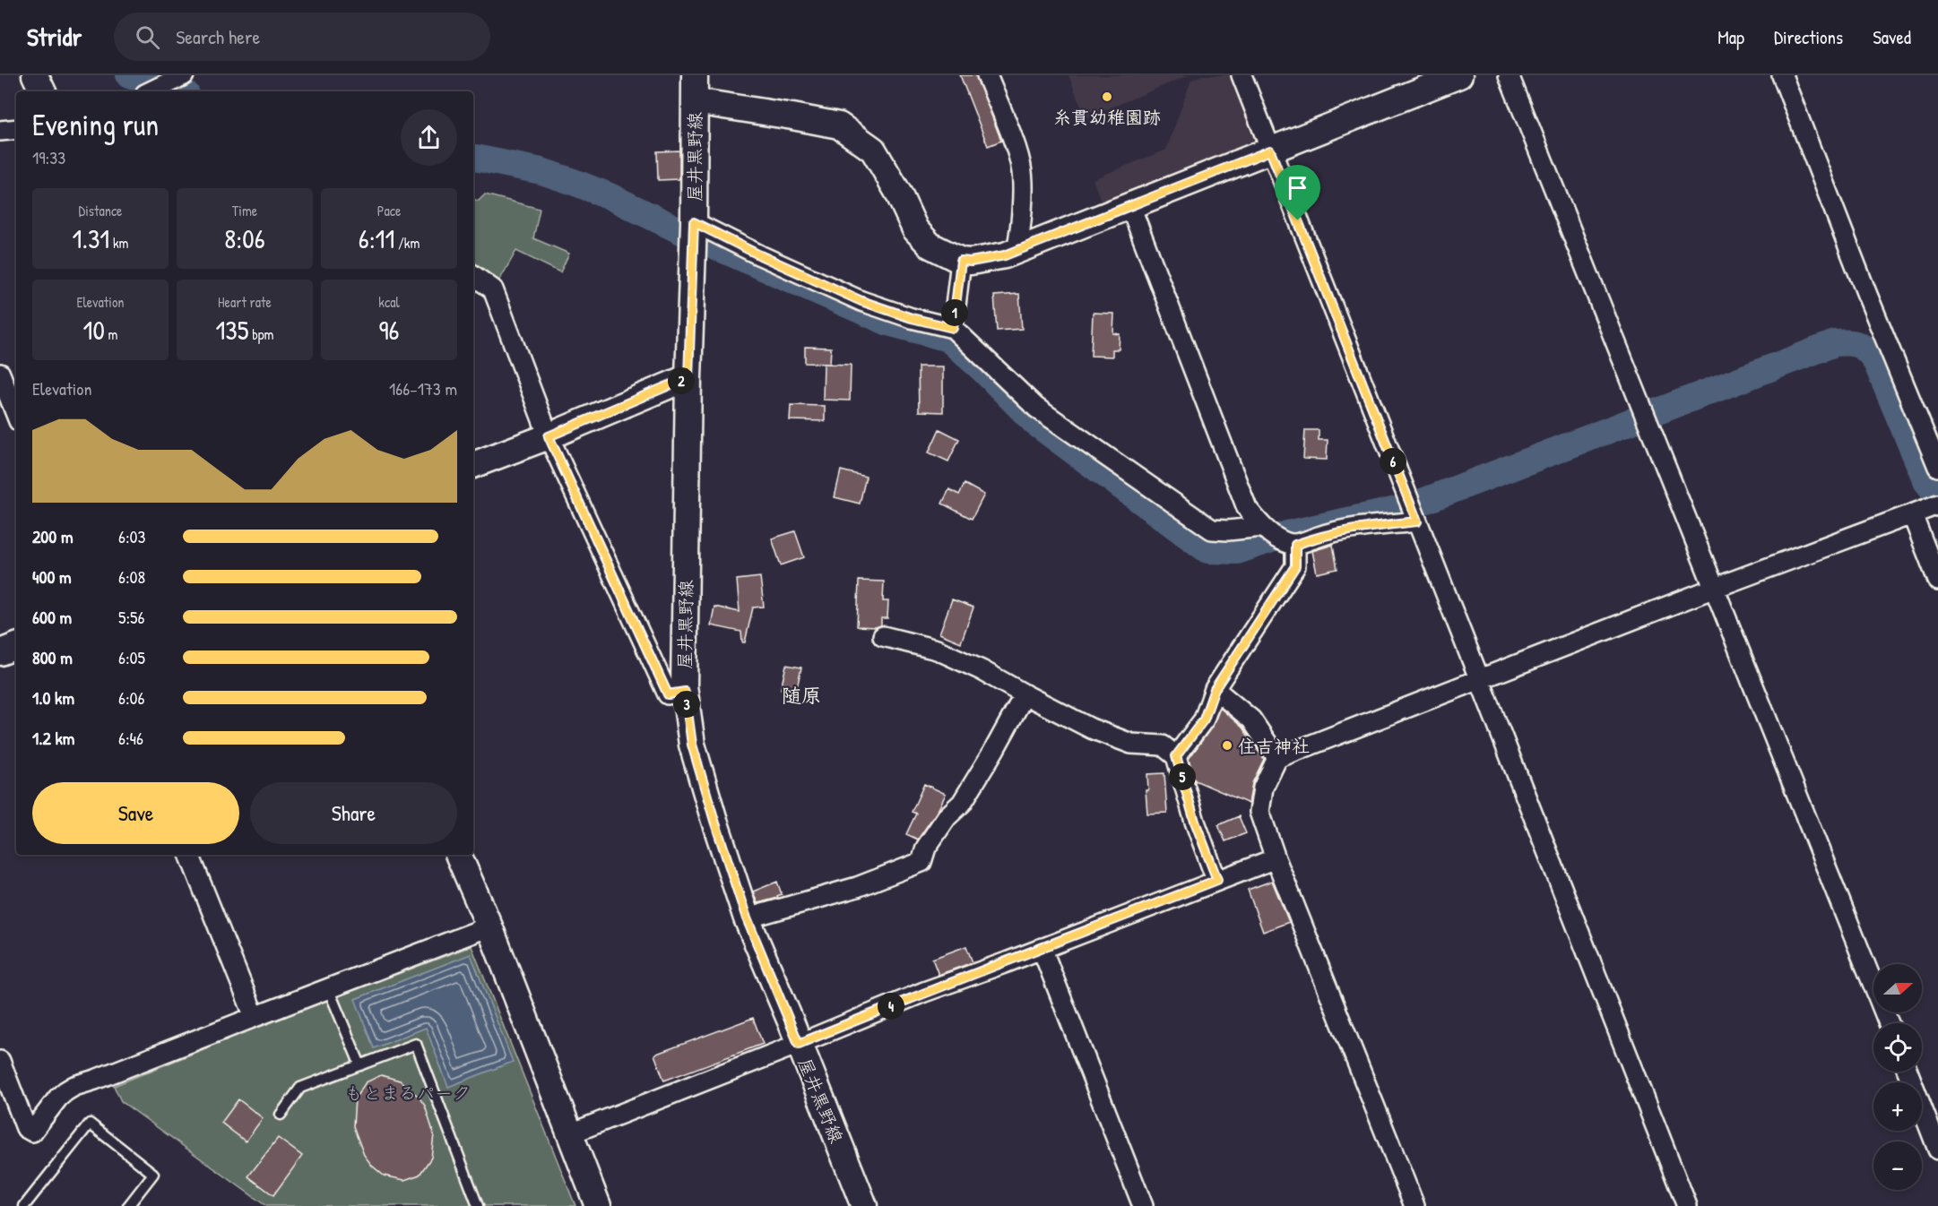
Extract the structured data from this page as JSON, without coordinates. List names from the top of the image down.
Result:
{
  "streets": {
    "street": ["屋井黒野線"]
  },
  "districts": ["随原"],
  "parks": ["もとまるパーク"],
  "places": ["糸貫幼稚園跡", "住吉神社"],
  "north": "right",
  "page": {
    "header": "Stridr",
    "search": "Search here",
    "nav": ["Map", "Directions", "Saved"],
    "heading": ["Evening run", "19:33"],
    "stats": [
      ["Distance", "1.31 km"],
      ["Time", "8:06"],
      ["Pace", "6:11 /km"],
      ["Elevation", "10 m"],
      ["Heart rate", "135 bpm"],
      ["kcal", "96"]
    ],
    "pins": [
      "1",
      "2",
      "6",
      "3",
      "5",
      "4"
    ],
    "chart": ["Elevation", "166–173 m"],
    "list": [
      {
        "name": "200 m",
        "note": "6:03"
      },
      {
        "name": "400 m",
        "note": "6:08"
      },
      {
        "name": "600 m",
        "note": "5:56"
      },
      {
        "name": "800 m",
        "note": "6:05"
      },
      {
        "name": "1.0 km",
        "note": "6:06"
      },
      {
        "name": "1.2 km",
        "note": "6:46"
      }
    ],
    "buttons": ["Save", "Share"],
    "map_buttons": ["+", "−"]
  }
}
